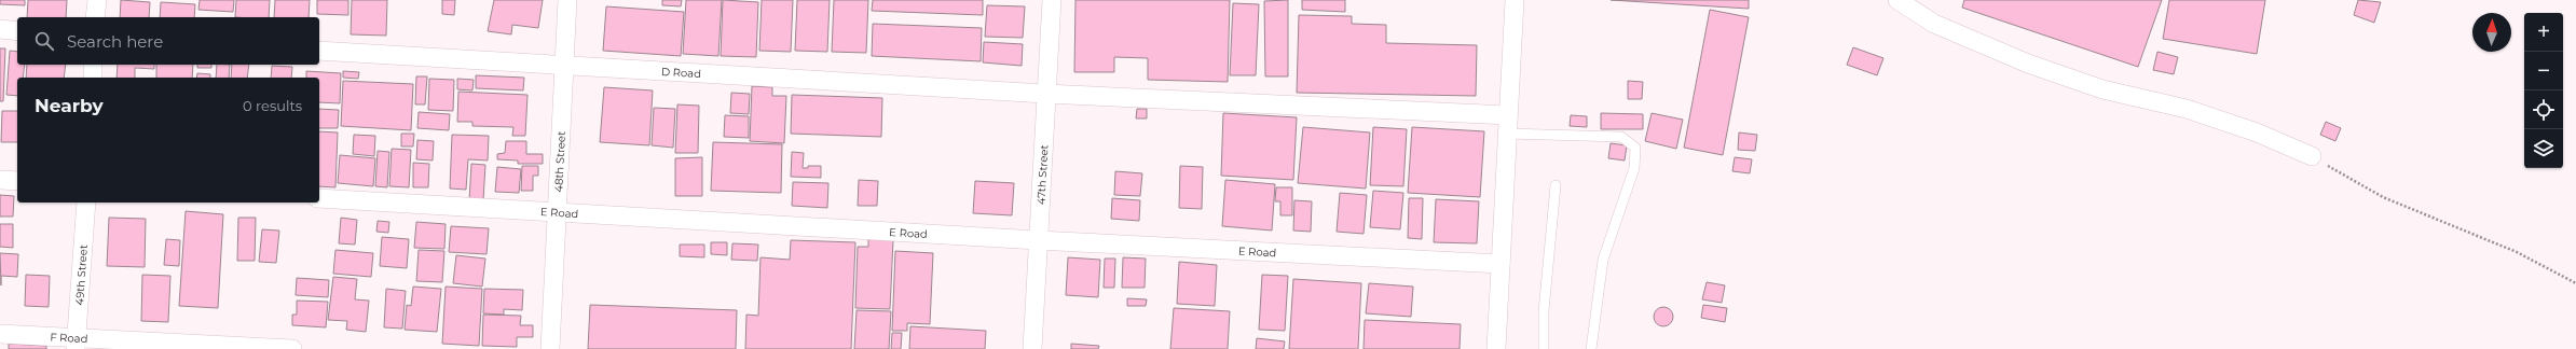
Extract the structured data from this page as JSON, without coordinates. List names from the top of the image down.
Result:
{
  "streets": {
    "street": [
      "D Road",
      "48th Street",
      "47th Street",
      "E Road",
      "49th Street",
      "F Road"
    ]
  },
  "crossings": [
    ["D Road", "48th Street"],
    ["D Road", "47th Street"],
    ["48th Street", "E Road"],
    ["47th Street", "E Road"],
    ["49th Street", "F Road"]
  ],
  "north": "top",
  "page": {
    "map_buttons": ["+", "−"],
    "search": "Search here",
    "heading": ["Nearby", "0 results"]
  }
}
